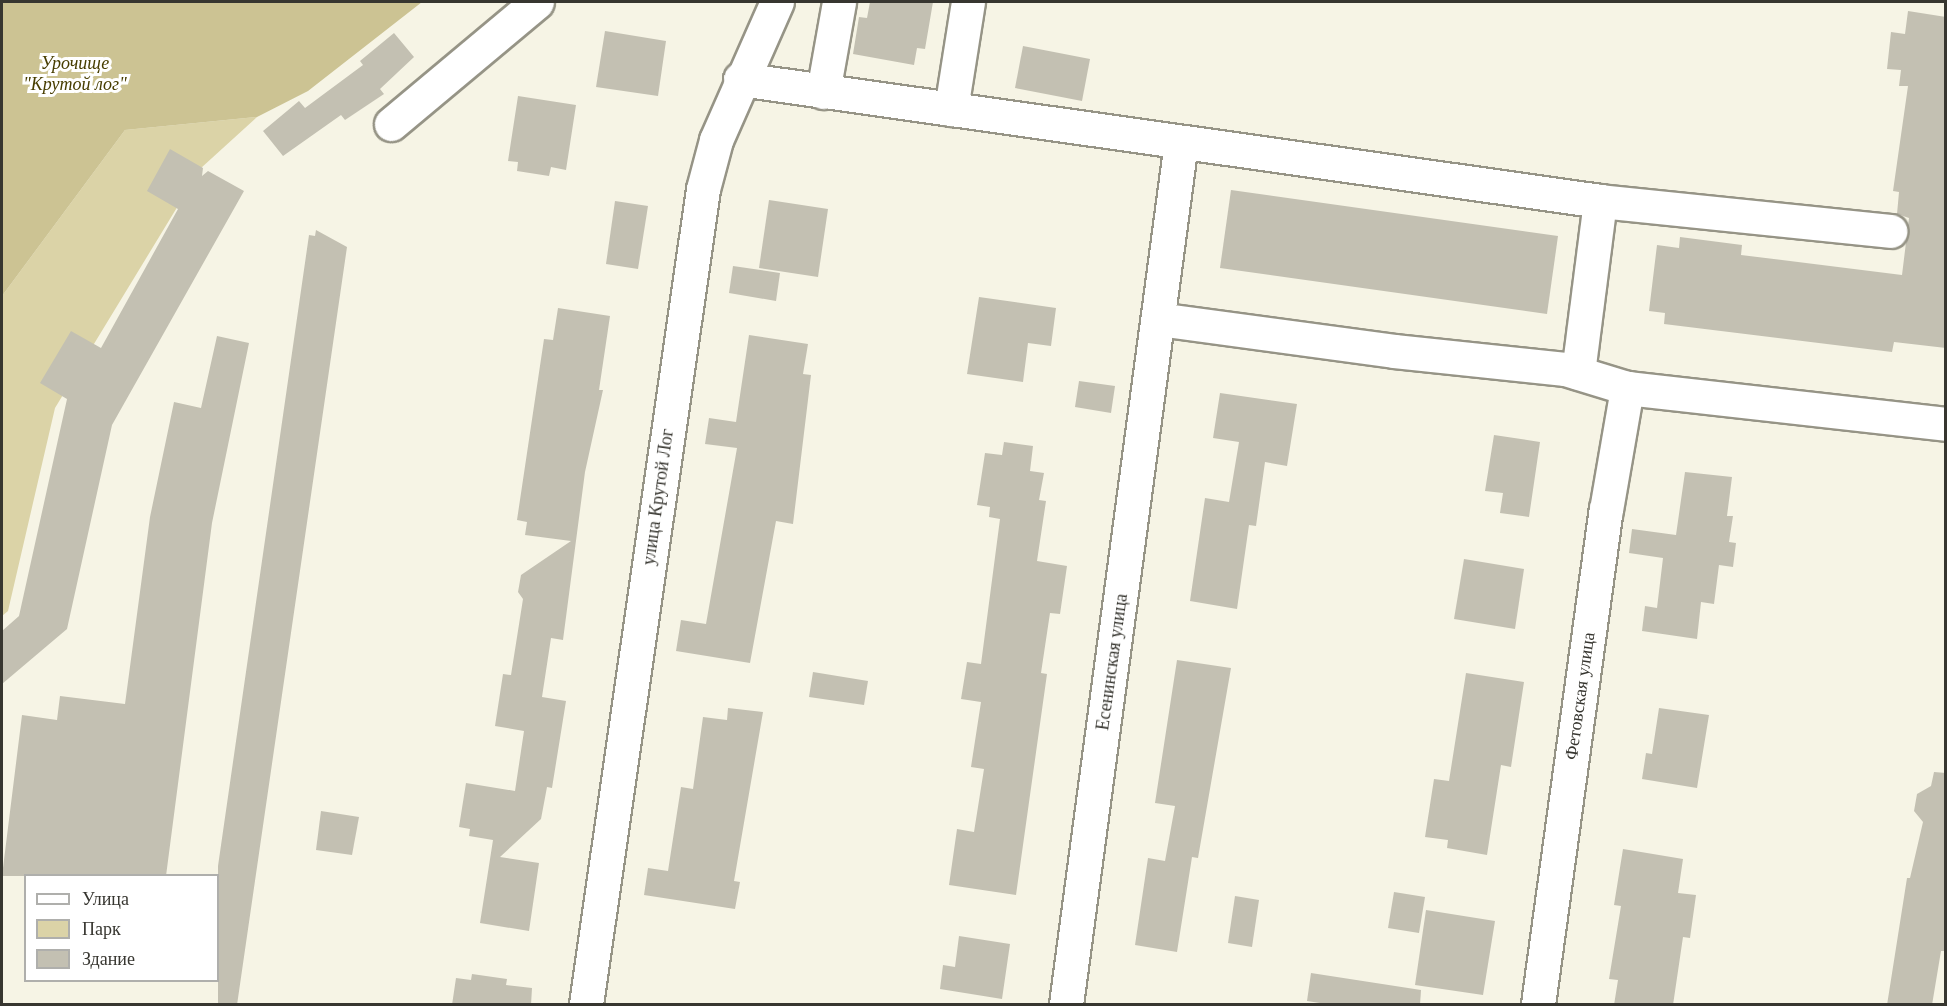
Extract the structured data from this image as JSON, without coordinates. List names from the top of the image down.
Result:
{
  "streets": {
    "street": ["улица Крутой Лог", "Есенинская улица", "Фетовская улица"]
  },
  "parks": ["Урочище \"Крутой лог\""],
  "legend": ["Улица", "Парк", "Здание"]
}
